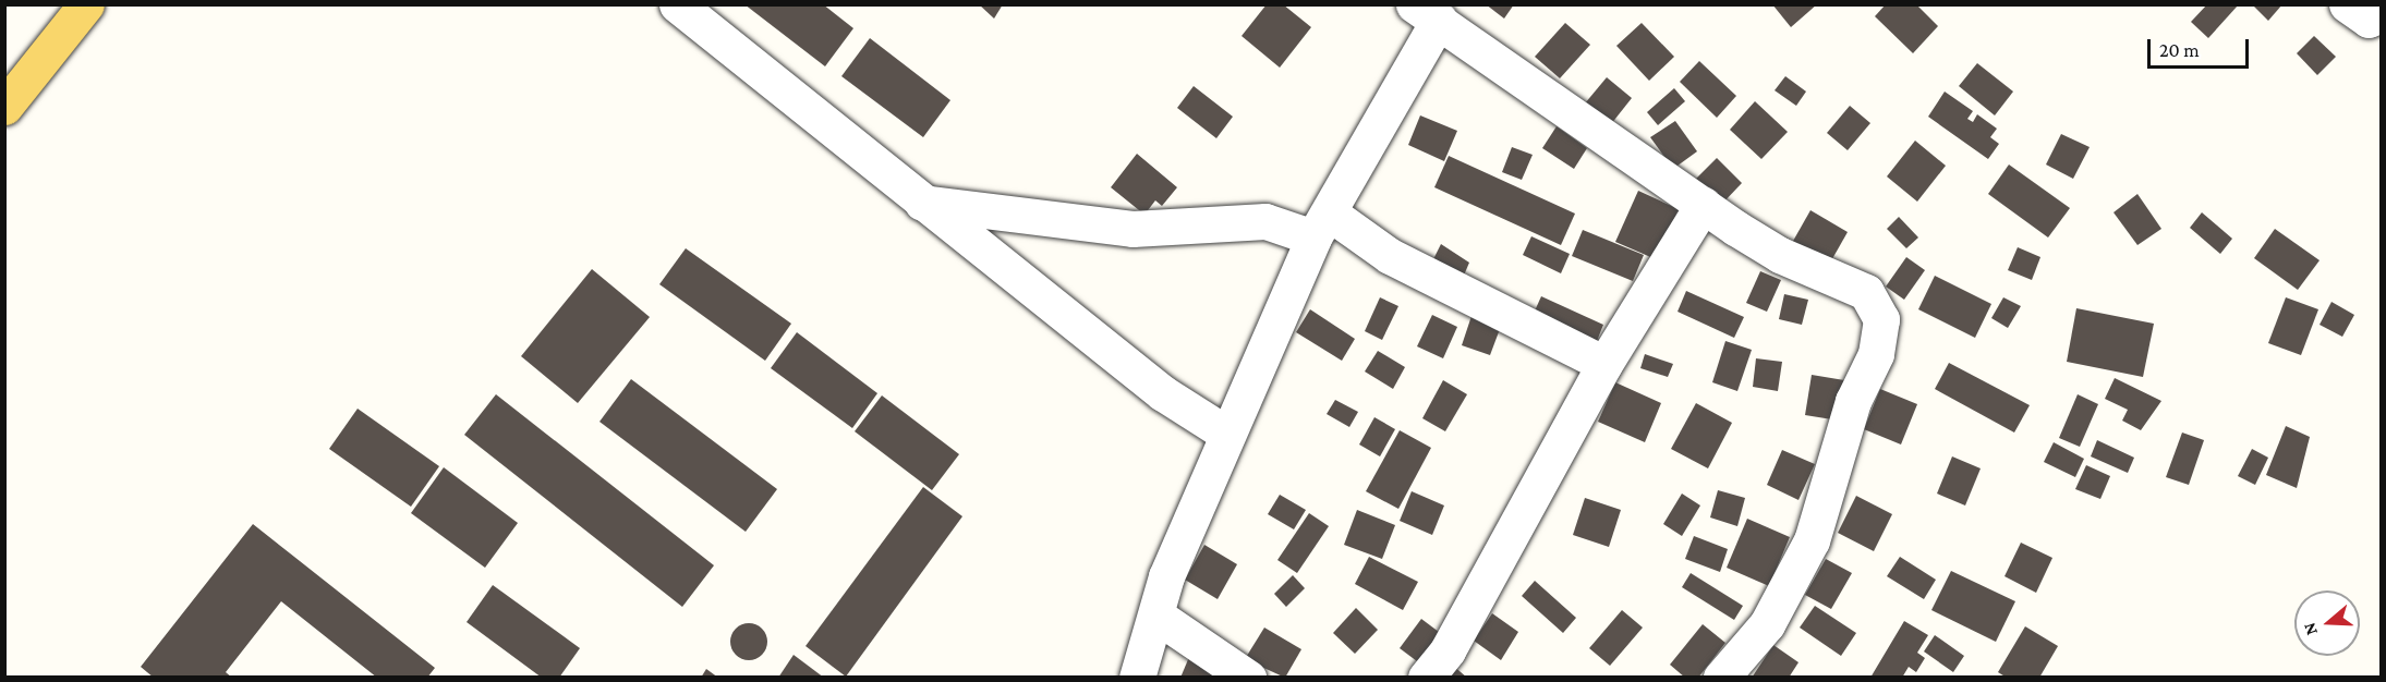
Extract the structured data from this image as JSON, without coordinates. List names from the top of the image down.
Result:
{
  "scale_bar": "20 m",
  "north": "left"
}
